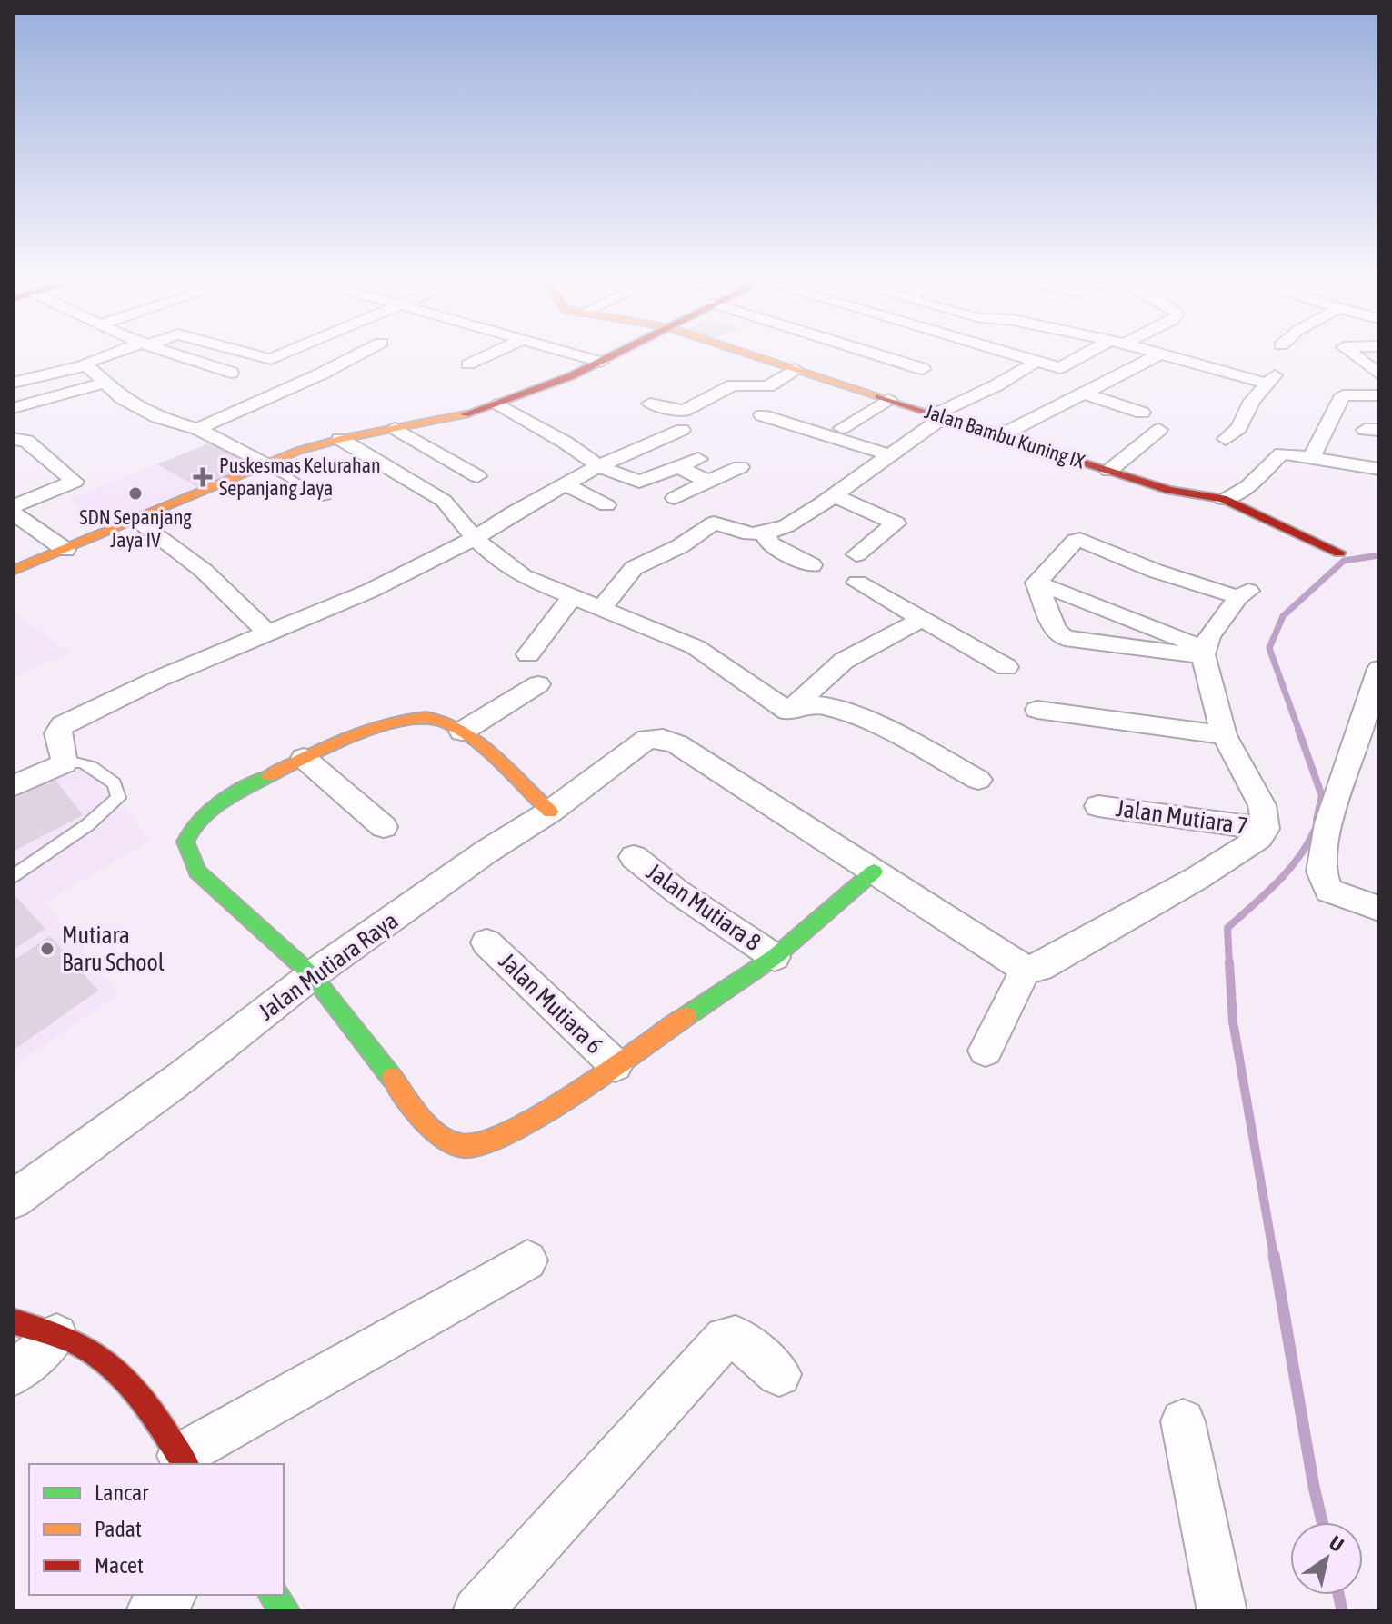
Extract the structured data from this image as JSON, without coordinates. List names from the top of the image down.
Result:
{
  "streets": {
    "street": [
      "Jalan Bambu Kuning IX",
      "Jalan Mutiara 7",
      "Jalan Mutiara 8",
      "Jalan Mutiara Raya",
      "Jalan Mutiara 6"
    ]
  },
  "places": {
    "health": ["Puskesmas Kelurahan Sepanjang Jaya"],
    "other": ["SDN Sepanjang Jaya IV", "Mutiara Baru School"]
  },
  "legend": ["Lancar", "Padat", "Macet"],
  "north": "top right"
}
